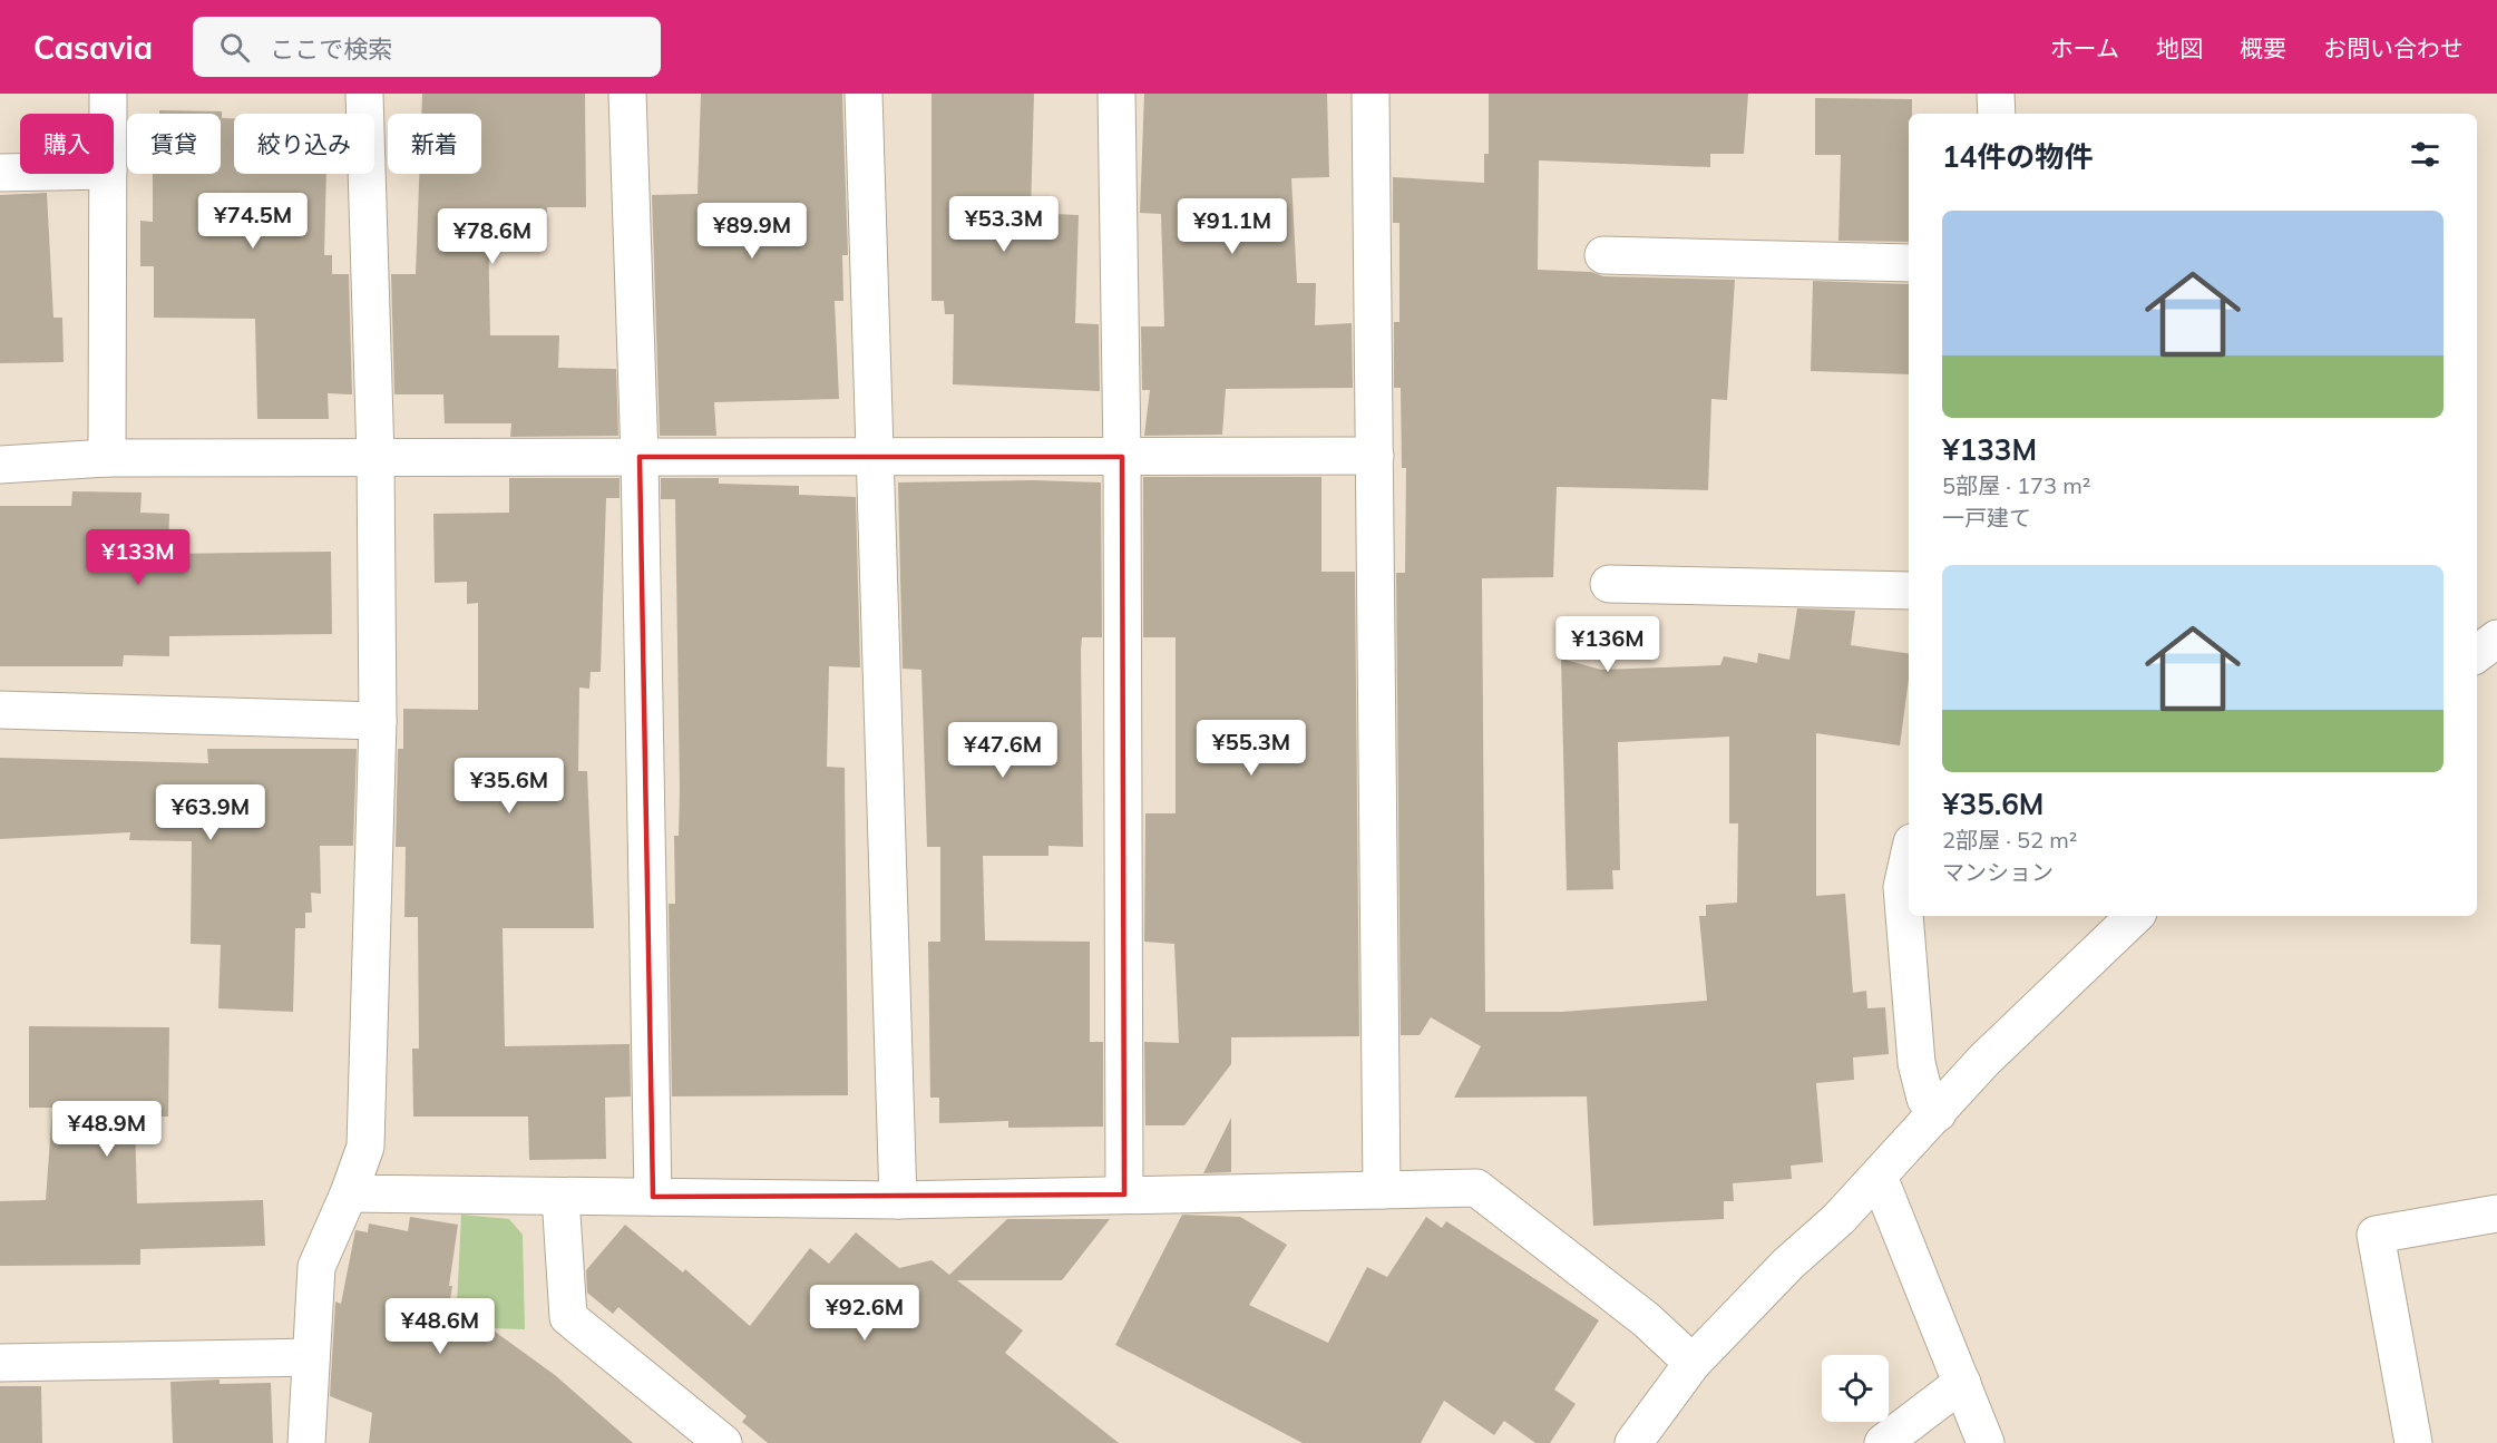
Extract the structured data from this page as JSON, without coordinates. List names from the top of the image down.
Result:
{
  "page": {
    "header": "Casavia",
    "search": "ここで検索",
    "nav": [
      "ホーム",
      "地図",
      "概要",
      "お問い合わせ"
    ],
    "chip": [
      "購入",
      "賃貸",
      "絞り込み",
      "新着"
    ],
    "heading": "14件の物件",
    "price": [
      "¥74.5M",
      "¥53.3M",
      "¥91.1M",
      "¥89.9M",
      "¥78.6M",
      "¥133M",
      "¥136M",
      "¥55.3M",
      "¥47.6M",
      "¥35.6M",
      "¥63.9M",
      "¥48.9M",
      "¥92.6M",
      "¥48.6M"
    ],
    "list": [
      {
        "name": "¥133M",
        "note": "5部屋 · 173 m² · 一戸建て"
      },
      {
        "name": "¥35.6M",
        "note": "2部屋 · 52 m² · マンション"
      }
    ]
  }
}
